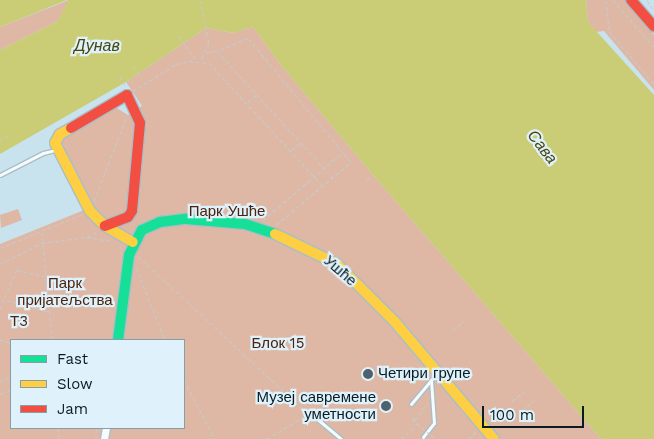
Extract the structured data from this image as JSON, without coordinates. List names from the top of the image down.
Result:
{
  "streets": {
    "street": ["Ушће"]
  },
  "water": ["Дунав", "Сава"],
  "parks": [
    "Парк Ушће",
    "Парк пријатељства",
    "Т3",
    "Блок 15"
  ],
  "places": ["Четири групе", "Музеј савремене уметности"],
  "legend": ["Fast", "Slow", "Jam"],
  "scale_bar": "100 m"
}
